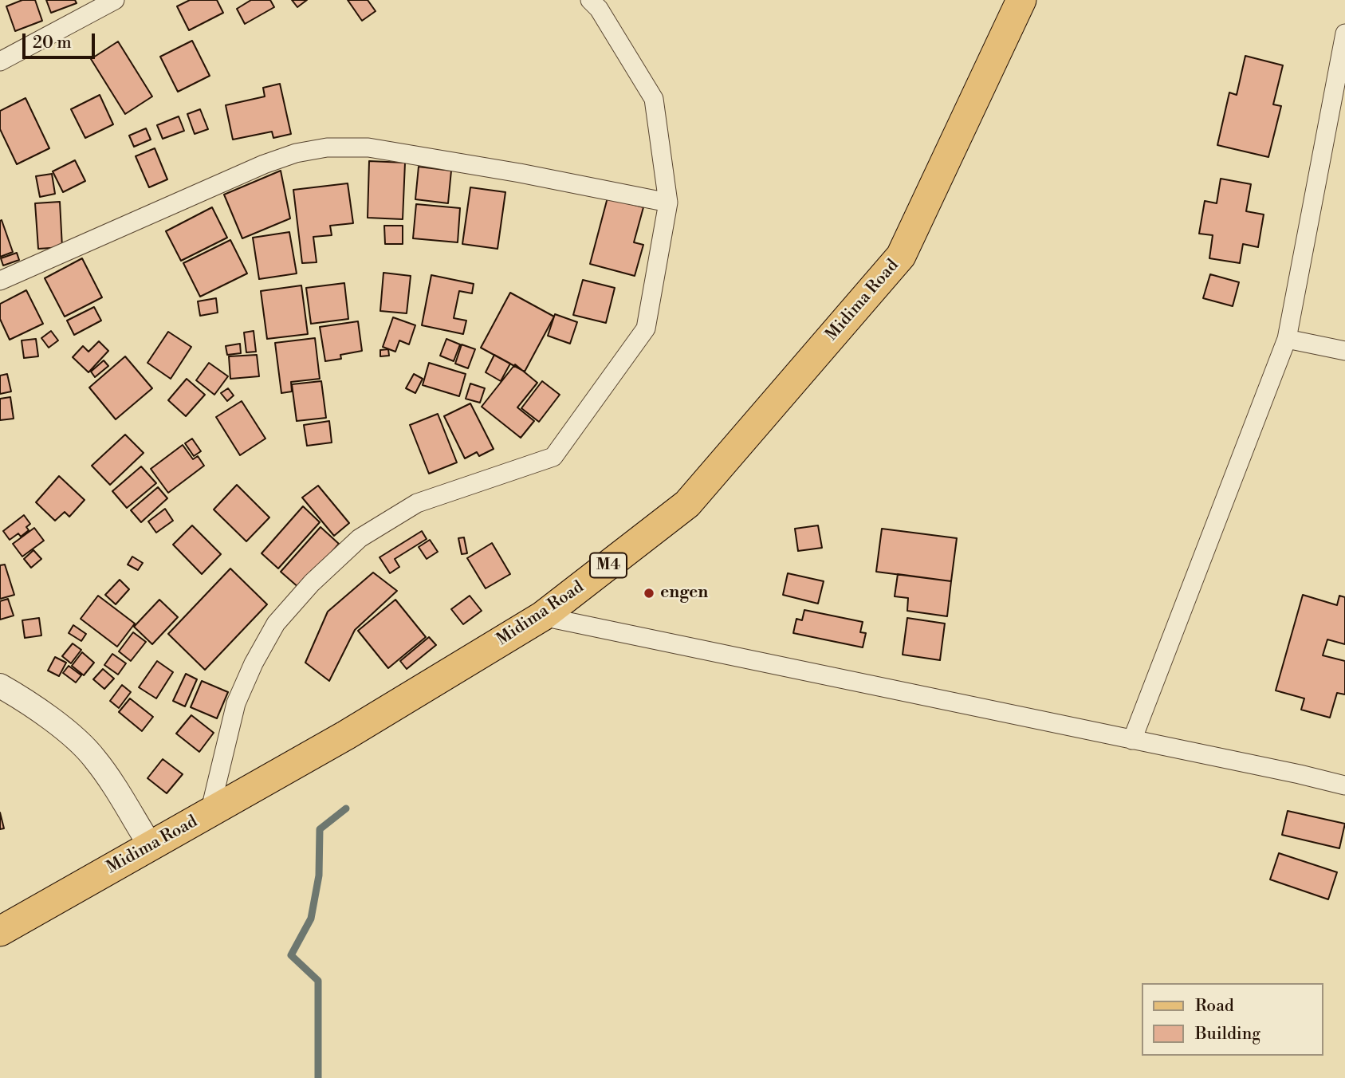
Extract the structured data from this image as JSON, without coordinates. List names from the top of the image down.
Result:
{
  "streets": {
    "main road": ["Midima Road", "M4"]
  },
  "places": ["engen"],
  "legend": ["Road", "Building"],
  "scale_bar": "20 m"
}
